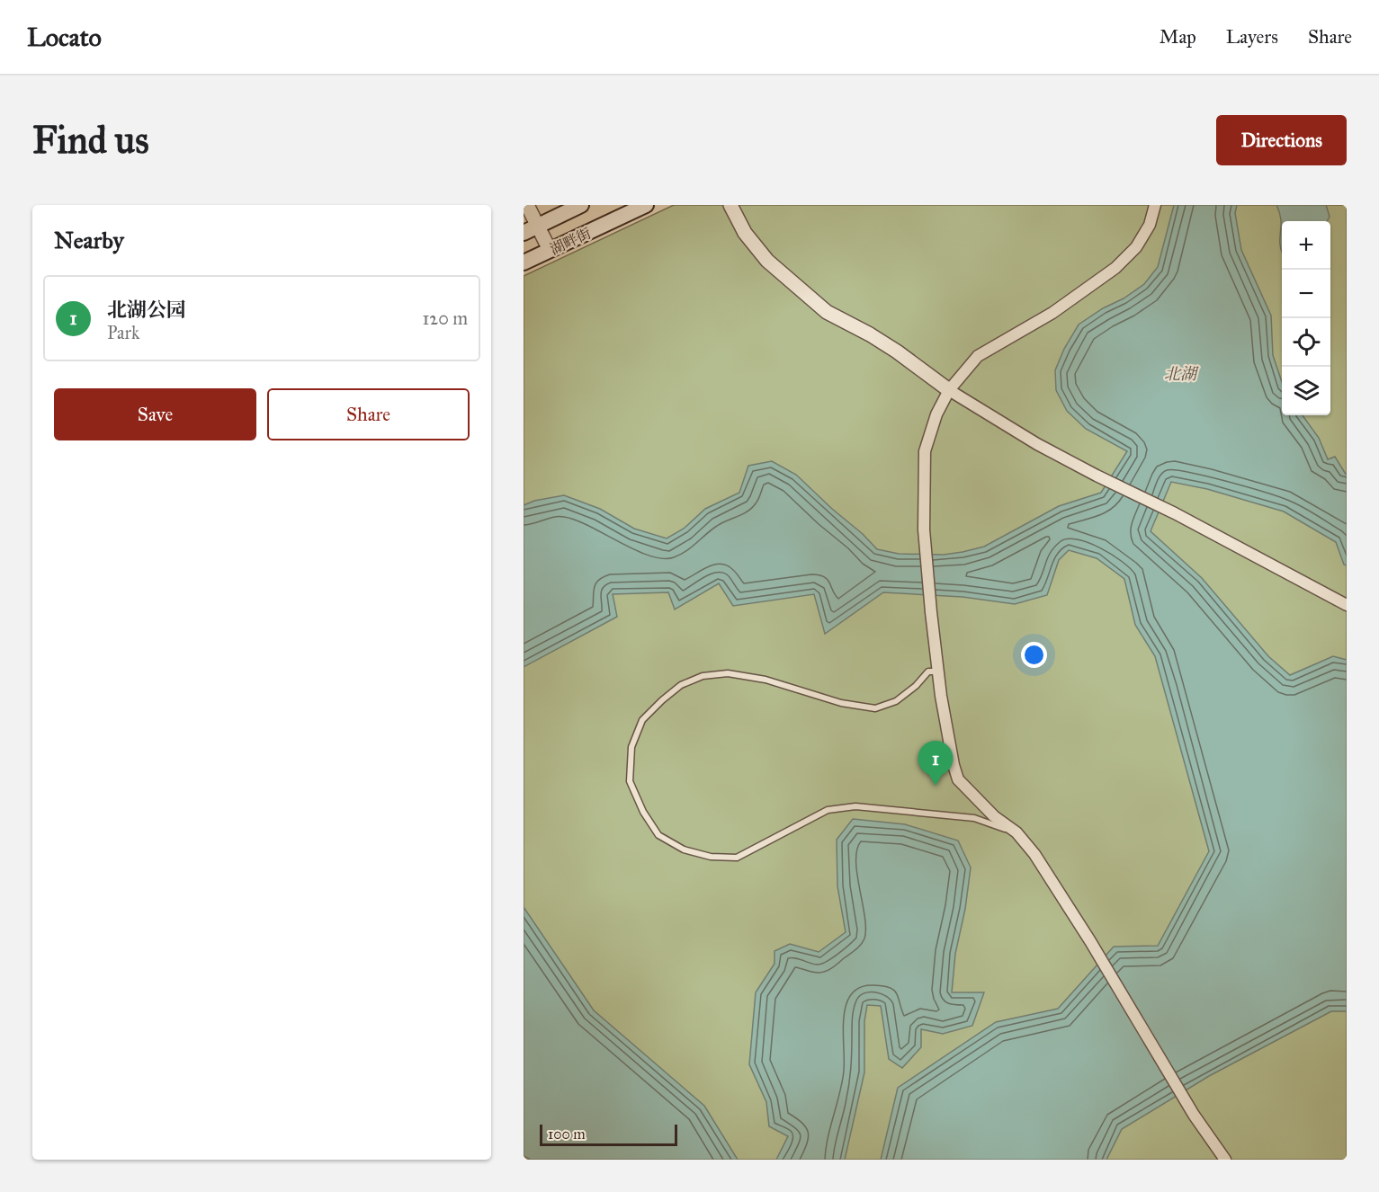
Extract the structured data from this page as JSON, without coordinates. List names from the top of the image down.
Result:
{
  "streets": {
    "main road": ["湖畔街"]
  },
  "water": ["北湖"],
  "scale_bar": "100 m",
  "page": {
    "header": "Locato",
    "nav": ["Map", "Layers", "Share"],
    "buttons": [
      "Directions",
      ["Save", "Share"]
    ],
    "title": "Find us",
    "heading": "Nearby",
    "map_buttons": ["+", "−"],
    "list": [
      {
        "mark": "1",
        "name": "北湖公园",
        "note": "Park",
        "value": "120 m"
      }
    ],
    "pins": "1",
    "scale": "100 m"
  }
}
